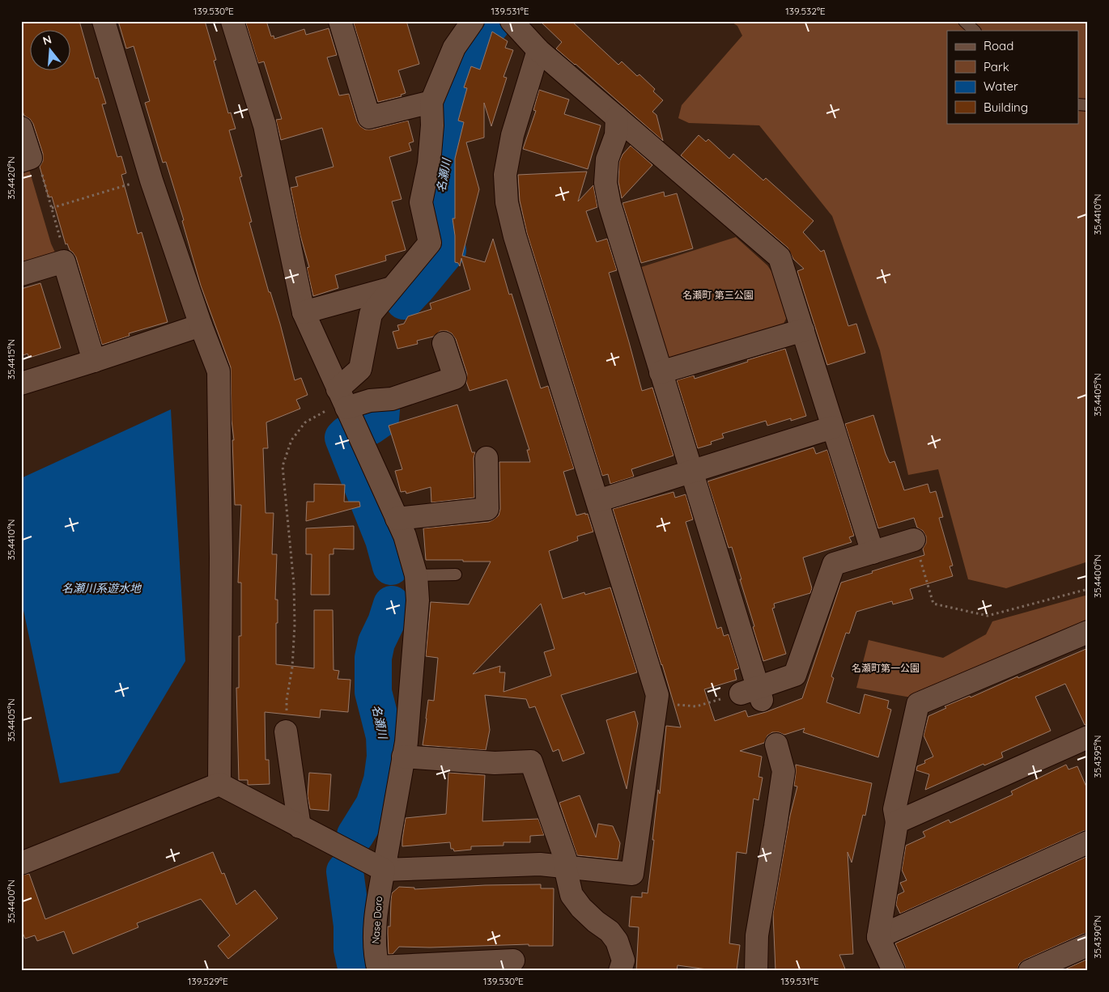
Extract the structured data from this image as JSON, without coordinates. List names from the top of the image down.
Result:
{
  "streets": {
    "street": ["Nase Doro"]
  },
  "water": ["名瀬川", "名瀬川系遊水地"],
  "parks": ["名瀬町 第三公園", "名瀬町第一公園"],
  "legend": [
    "Road",
    "Park",
    "Water",
    "Building"
  ],
  "north": "top",
  "coordinates": [
    "139.530°E",
    "139.531°E",
    "139.532°E",
    "35.4420°N",
    "35.4410°N",
    "35.4415°N",
    "35.4405°N",
    "35.4400°N",
    "35.4395°N",
    "35.4390°N",
    "139.529°E"
  ]
}
